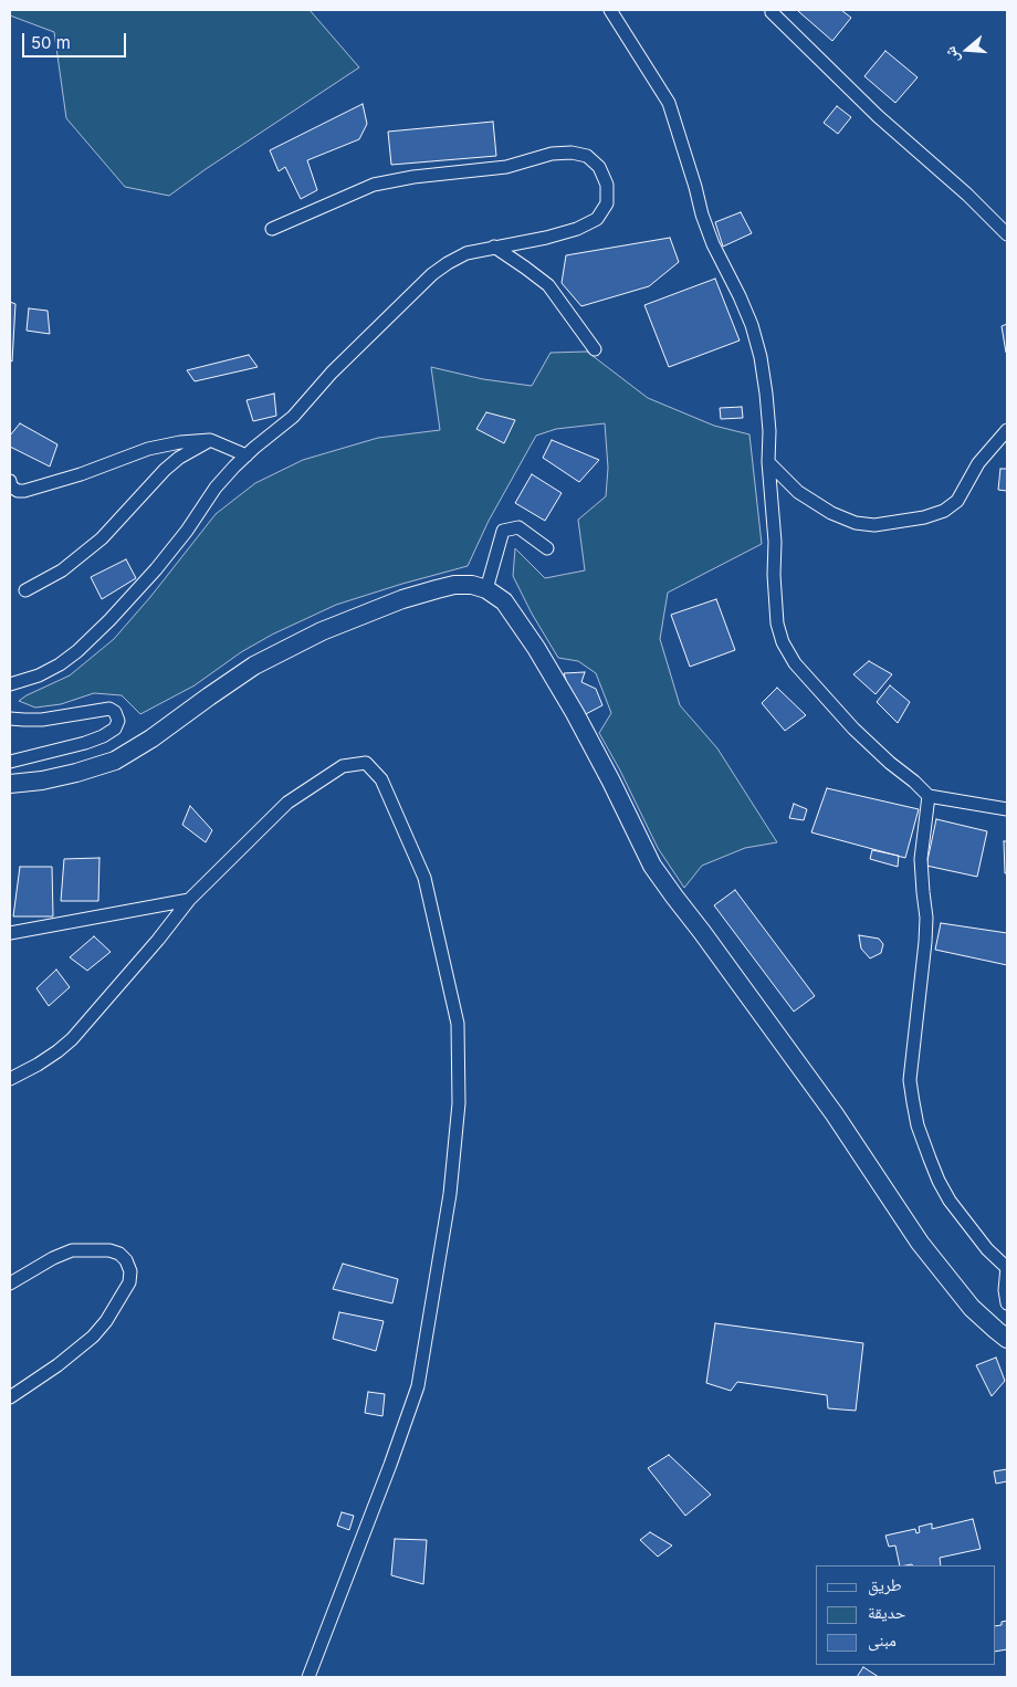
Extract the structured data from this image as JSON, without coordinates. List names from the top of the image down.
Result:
{
  "legend": ["طريق", "حديقة", "مبنى"],
  "scale_bar": "50 m",
  "north": "left"
}
